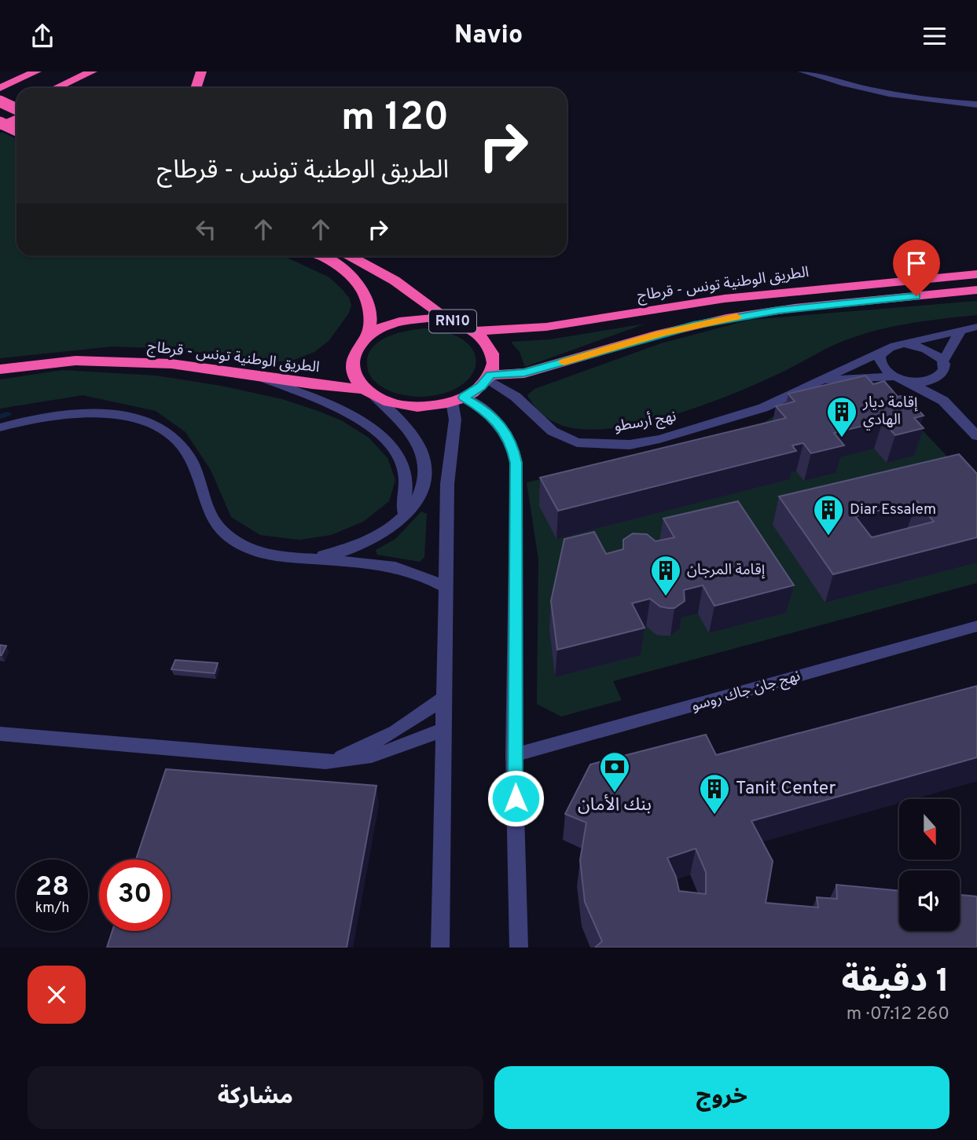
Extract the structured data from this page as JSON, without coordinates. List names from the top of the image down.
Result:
{
  "streets": {
    "highway": ["الطريق الوطنية تونس - قرطاج", "RN10"],
    "street": ["نهج أرسطو", "نهج جان جاك روسو"]
  },
  "crossings": [
    ["الطريق الوطنية تونس - قرطاج", "نهج أرسطو"]
  ],
  "places": {
    "building": [
      "إقامة ديار الهادي",
      "Diar Essalem",
      "إقامة المرجان",
      "Tanit Center"
    ],
    "bank": ["بنك الأمان"]
  },
  "north": "bottom",
  "page": {
    "header": "Navio",
    "turn": ["120 m", "الطريق الوطنية تونس - قرطاج"],
    "speed": "28 km/h",
    "limit": "30",
    "heading": ["1 دقيقة", "260 m · 07:12"],
    "buttons": ["خروج", "مشاركة"]
  }
}
